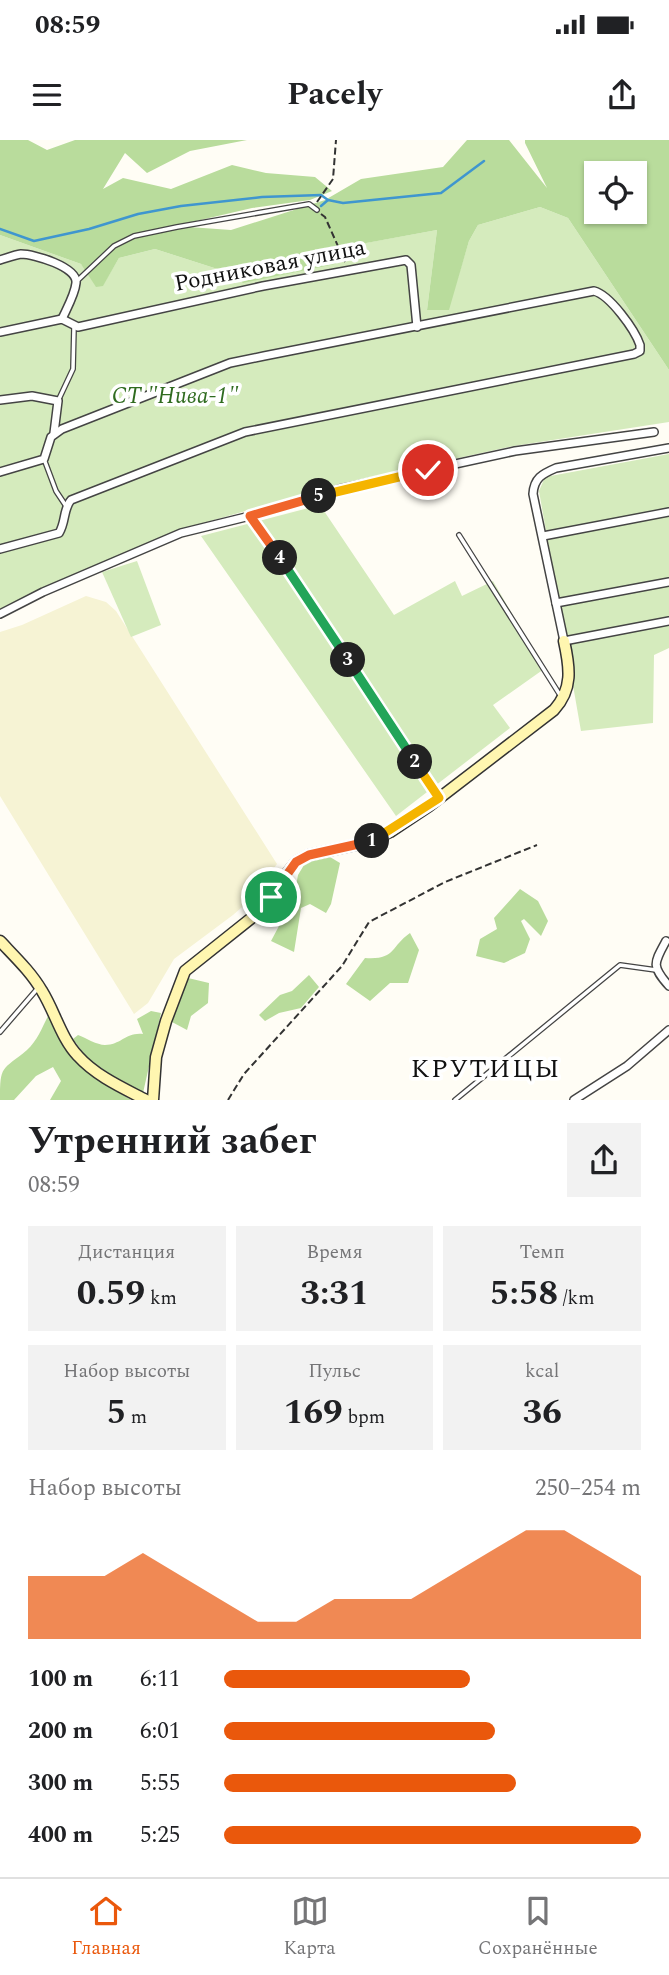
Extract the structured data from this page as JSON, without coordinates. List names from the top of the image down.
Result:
{
  "streets": {
    "street": ["Родниковая улица"]
  },
  "districts": ["КРУТИЦЫ"],
  "parks": ["СТ \"Нива-1\""],
  "page": {
    "status": "08:59",
    "header": "Pacely",
    "pins": [
      "5",
      "4",
      "3",
      "2",
      "1"
    ],
    "heading": ["Утренний забег", "08:59"],
    "stats": [
      ["Дистанция", "0.59 km"],
      ["Время", "3:31"],
      ["Темп", "5:58 /km"],
      ["Набор высоты", "5 m"],
      ["Пульс", "169 bpm"],
      ["kcal", "36"]
    ],
    "chart": ["Набор высоты", "250–254 m"],
    "list": [
      {
        "name": "100 m",
        "note": "6:11"
      },
      {
        "name": "200 m",
        "note": "6:01"
      },
      {
        "name": "300 m",
        "note": "5:55"
      },
      {
        "name": "400 m",
        "note": "5:25"
      }
    ],
    "tabs": ["Главная", "Карта", "Сохранённые"]
  }
}
